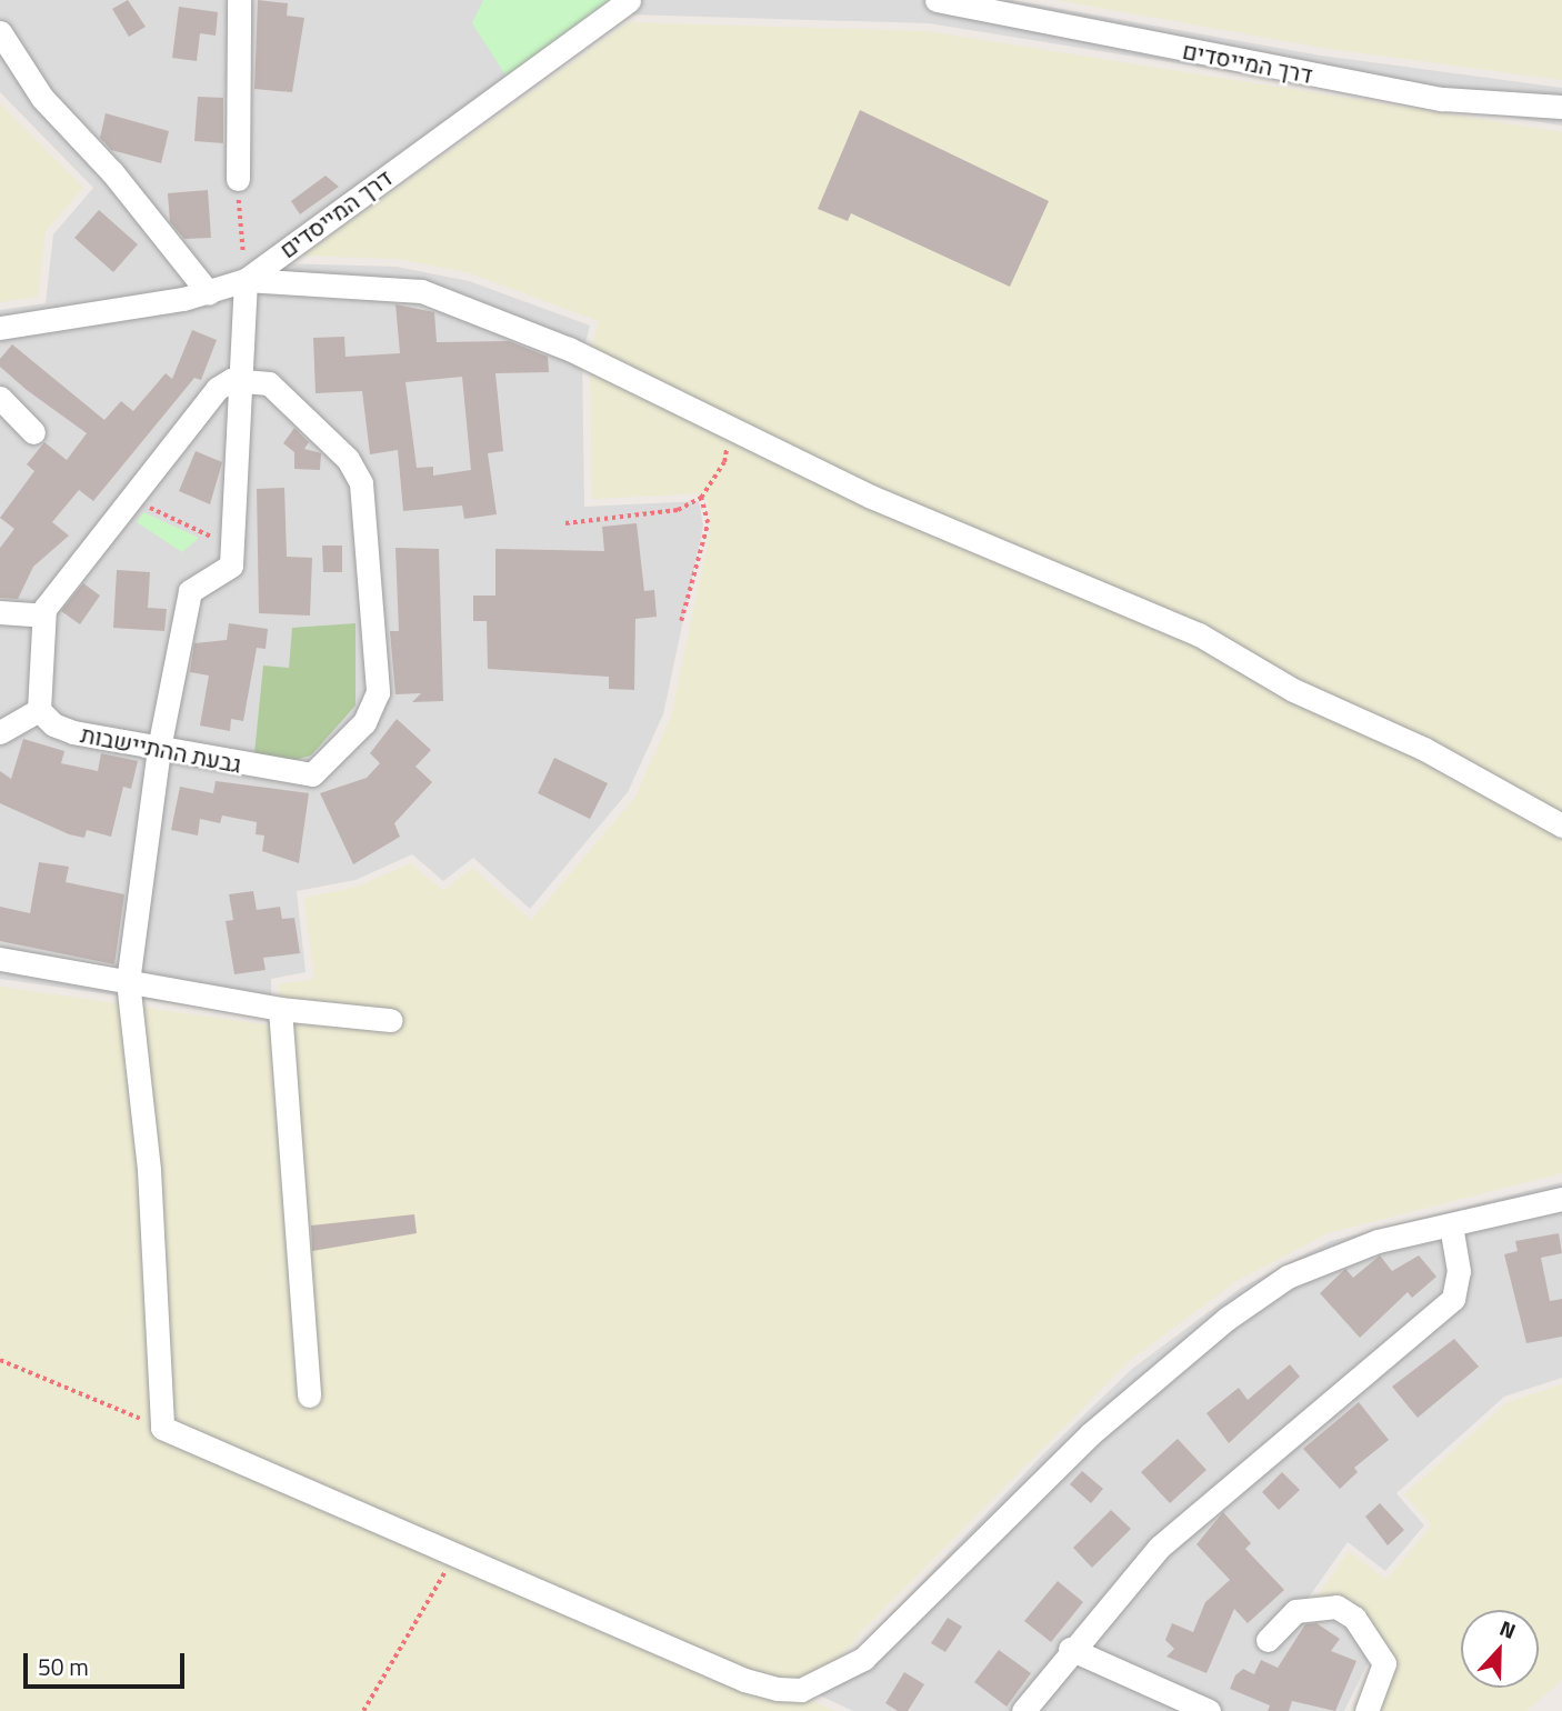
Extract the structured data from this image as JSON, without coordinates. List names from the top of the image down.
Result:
{
  "streets": {
    "street": ["דרך המייסדים", "גבעת ההתיישבות"]
  },
  "scale_bar": "50 m",
  "north": "top"
}
